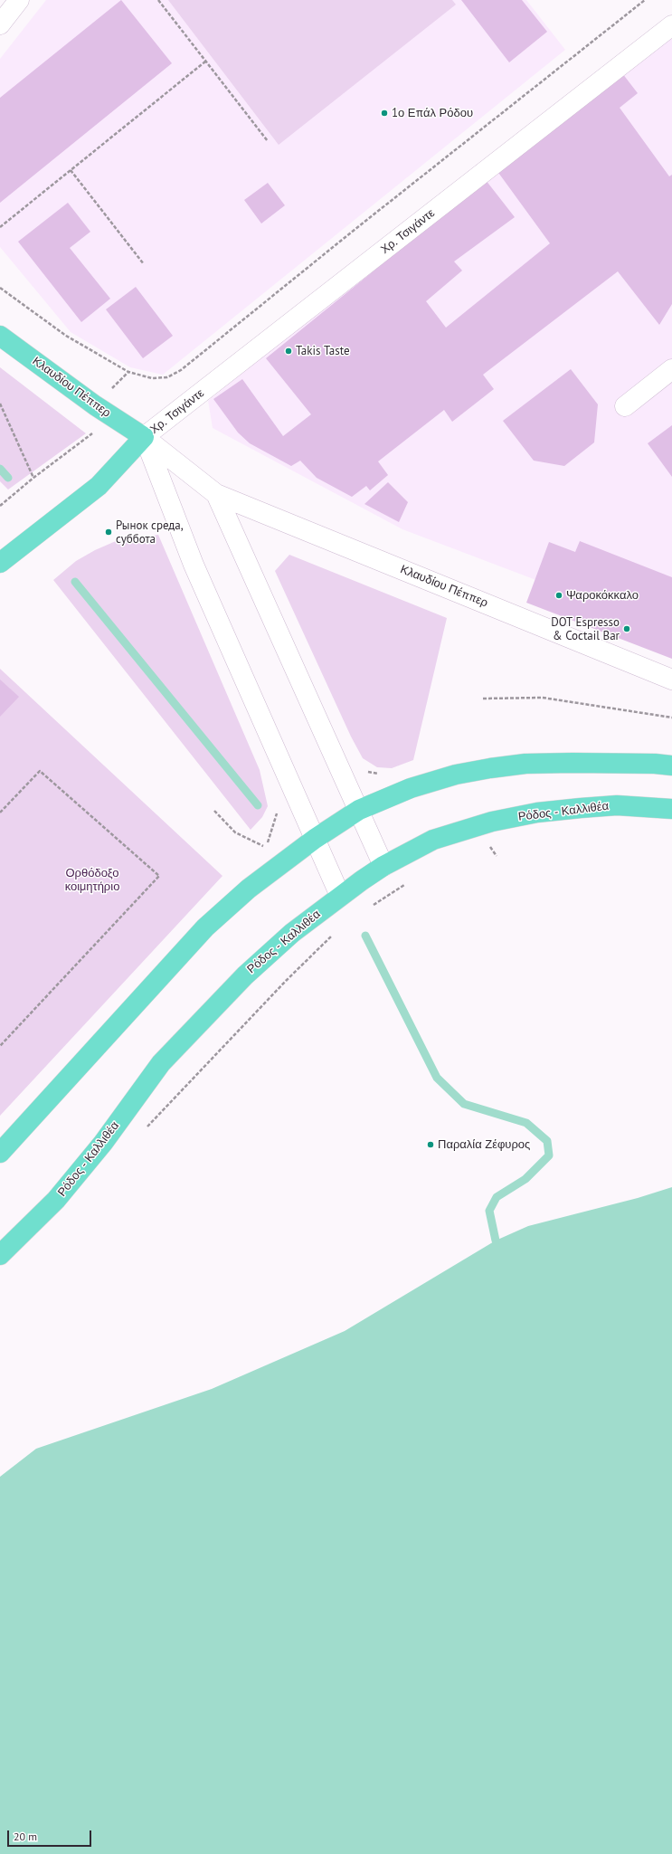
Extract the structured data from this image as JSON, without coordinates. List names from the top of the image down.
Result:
{
  "streets": {
    "main road": ["Κλαυδίου Πέππερ", "Ρόδος - Καλλιθέα"],
    "street": ["Χρ. Τσιγάντε"]
  },
  "crossings": [
    ["Χρ. Τσιγάντε", "Κλαυδίου Πέππερ"]
  ],
  "parks": ["Ορθόδοξο κοιμητήριο"],
  "places": [
    "1ο Επάλ Ρόδου",
    "Takis Taste",
    "Рынок среда, суббота",
    "Ψαροκόκκαλο",
    "DOT Espresso & Coctail Bar",
    "Παραλία Ζέφυρος"
  ],
  "scale_bar": "20 m"
}
